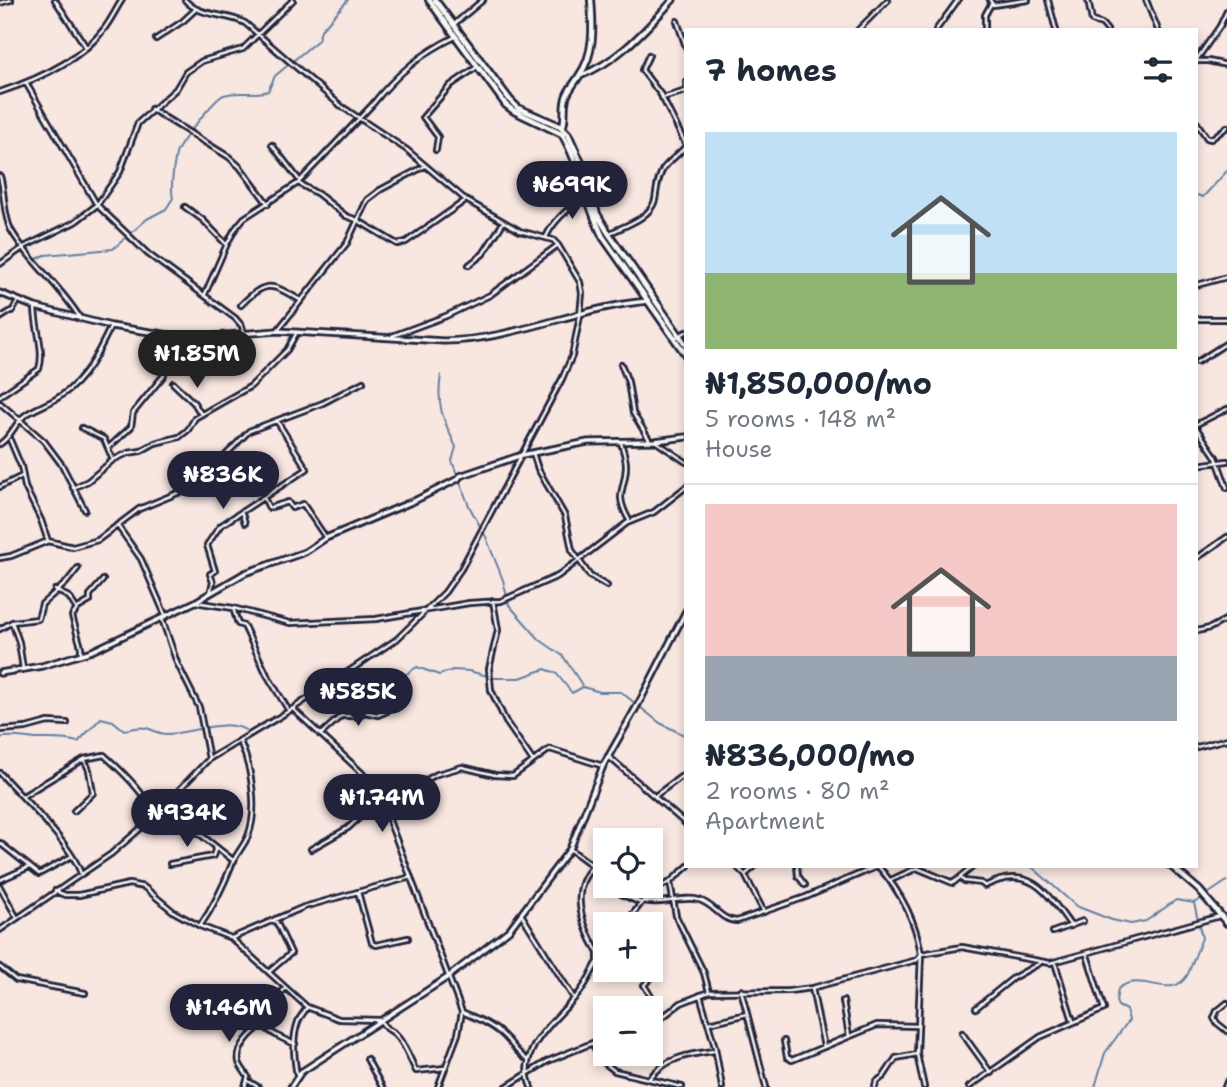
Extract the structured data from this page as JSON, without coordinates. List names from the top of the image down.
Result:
{
  "page": {
    "heading": "7 homes",
    "list": [
      {
        "name": "₦1,850,000/mo",
        "note": "5 rooms · 148 m² · House"
      },
      {
        "name": "₦836,000/mo",
        "note": "2 rooms · 80 m² · Apartment"
      }
    ],
    "price": [
      "₦699K",
      "₦1.85M",
      "₦836K",
      "₦585K",
      "₦1.74M",
      "₦934K",
      "₦1.46M"
    ],
    "map_buttons": ["+", "−"]
  }
}
